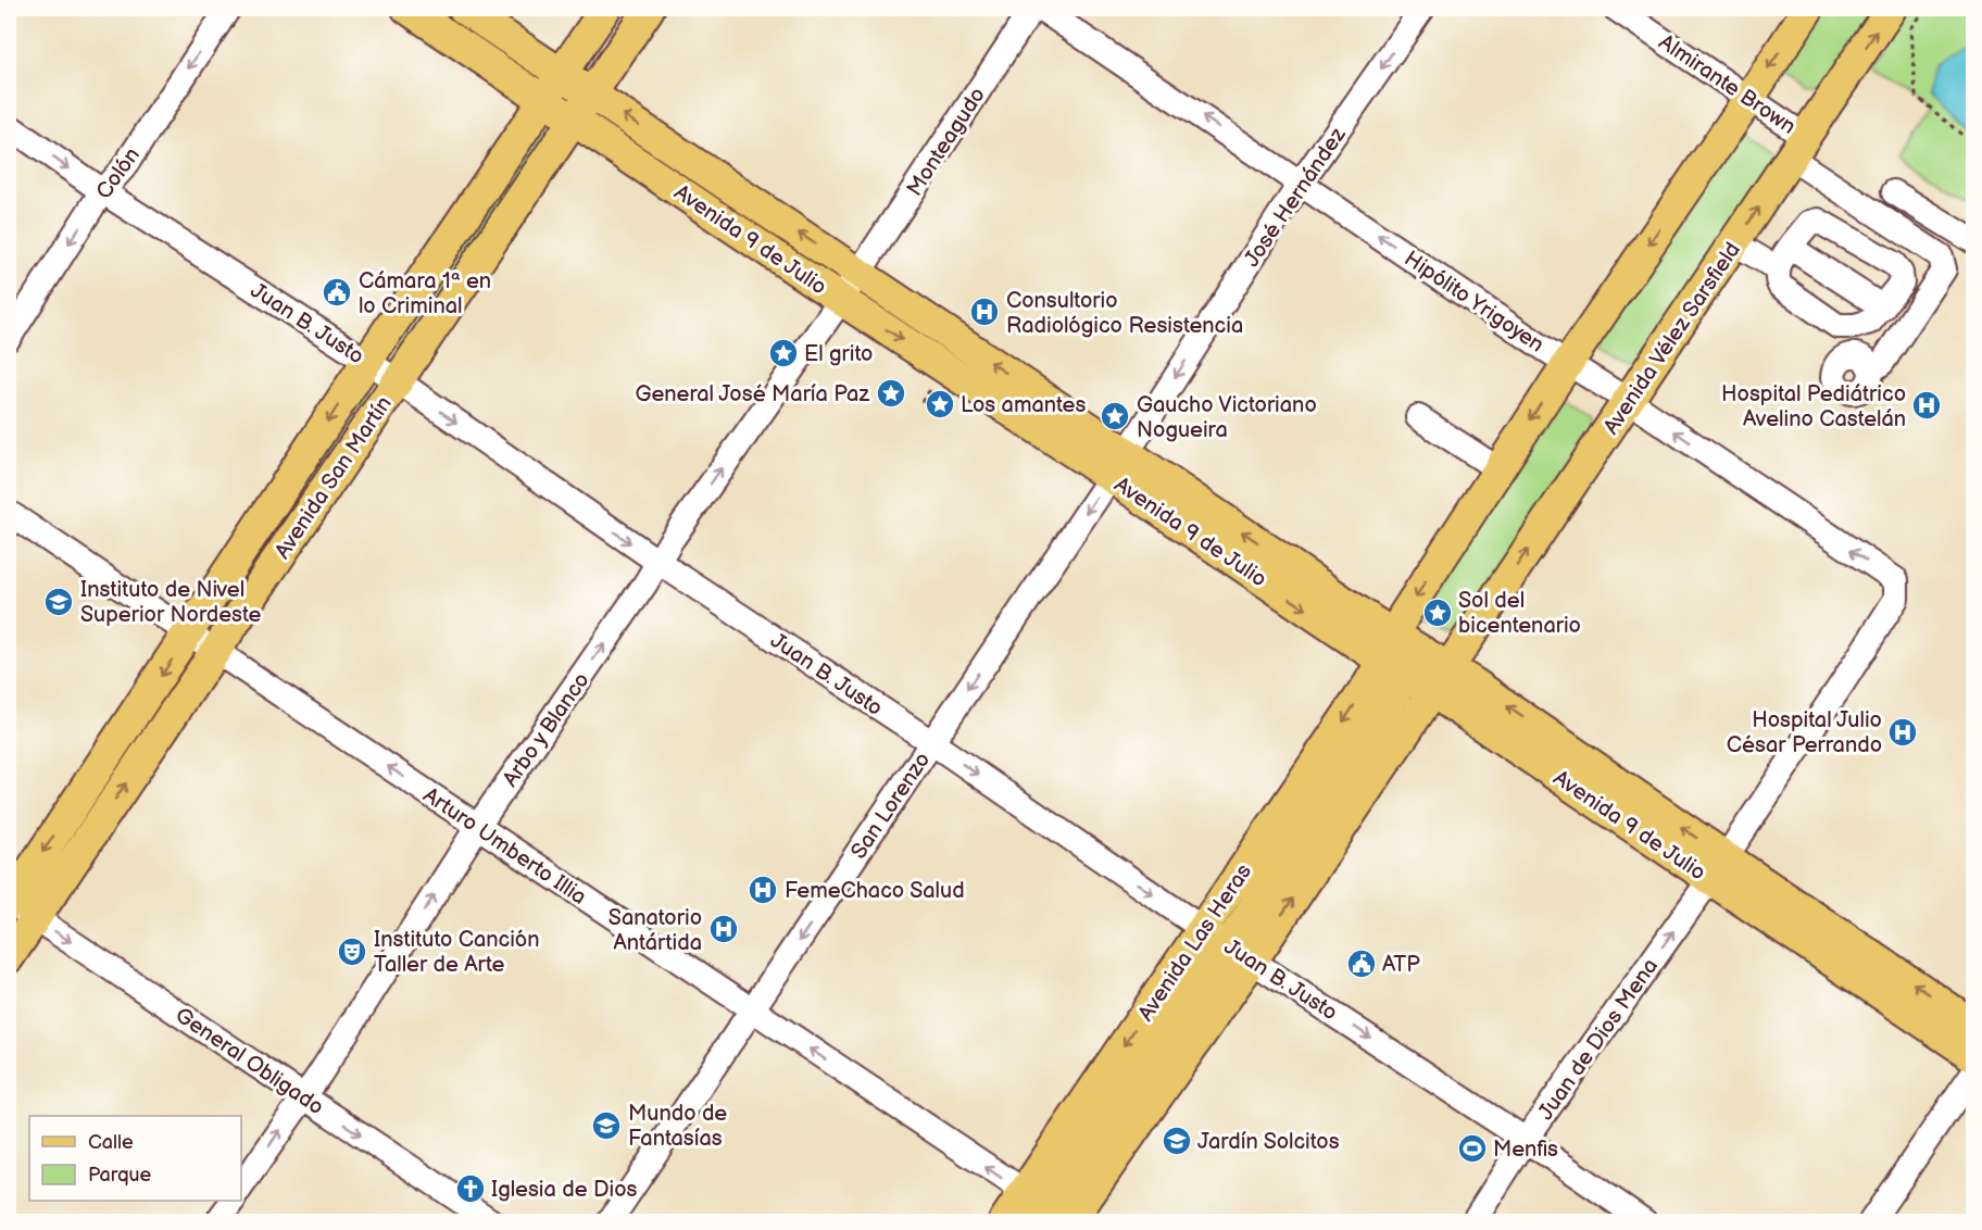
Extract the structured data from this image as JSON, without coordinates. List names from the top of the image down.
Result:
{
  "streets": {
    "main road": [
      "Avenida 9 de Julio",
      "Avenida Vélez Sarsfield",
      "Avenida San Martín",
      "Avenida Las Heras"
    ],
    "street": [
      "Almirante Brown",
      "Monteagudo",
      "Colón",
      "José Hernández",
      "Hipólito Yrigoyen",
      "Juan B. Justo",
      "Arbo y Blanco",
      "San Lorenzo",
      "Arturo Umberto Illia",
      "Juan de Dios Mena",
      "General Obligado"
    ]
  },
  "crossings": [
    ["Almirante Brown", "Avenida Vélez Sarsfield"],
    ["Monteagudo", "Avenida 9 de Julio"],
    ["Monteagudo", "Arbo y Blanco"],
    ["Colón", "Juan B. Justo"],
    ["José Hernández", "Avenida 9 de Julio"],
    ["José Hernández", "Hipólito Yrigoyen"],
    ["José Hernández", "San Lorenzo"],
    ["Avenida 9 de Julio", "Avenida Vélez Sarsfield"],
    ["Avenida 9 de Julio", "Avenida San Martín"],
    ["Avenida 9 de Julio", "Arbo y Blanco"],
    ["Avenida 9 de Julio", "San Lorenzo"],
    ["Avenida 9 de Julio", "Avenida Las Heras"],
    ["Avenida 9 de Julio", "Juan de Dios Mena"],
    ["Hipólito Yrigoyen", "Avenida Vélez Sarsfield"],
    ["Hipólito Yrigoyen", "Juan de Dios Mena"],
    ["Juan B. Justo", "Avenida San Martín"],
    ["Juan B. Justo", "Arbo y Blanco"],
    ["Juan B. Justo", "San Lorenzo"],
    ["Juan B. Justo", "Avenida Las Heras"],
    ["Juan B. Justo", "Juan de Dios Mena"],
    ["Avenida Vélez Sarsfield", "Avenida Las Heras"],
    ["Avenida San Martín", "Arturo Umberto Illia"],
    ["Avenida San Martín", "General Obligado"],
    ["Arbo y Blanco", "Arturo Umberto Illia"],
    ["Arbo y Blanco", "General Obligado"],
    ["San Lorenzo", "Arturo Umberto Illia"],
    ["Arturo Umberto Illia", "Avenida Las Heras"]
  ],
  "one_way": [
    "Colón",
    "José Hernández",
    "Hipólito Yrigoyen",
    "Juan B. Justo",
    "Arbo y Blanco",
    "San Lorenzo",
    "Arturo Umberto Illia",
    "Juan de Dios Mena",
    "General Obligado"
  ],
  "places": {
    "public building": ["Cámara 1ª en lo Criminal", "ATP"],
    "hospital": [
      "Consultorio Radiológico Resistencia",
      "Hospital Pediátrico Avelino Castelán",
      "Hospital Julio César Perrando",
      "FemeChaco Salud",
      "Sanatorio Antártida"
    ],
    "place": [
      "El grito",
      "General José María Paz",
      "Los amantes",
      "Gaucho Victoriano Nogueira",
      "Sol del bicentenario"
    ],
    "school or university": ["Instituto de Nivel Superior Nordeste", "Mundo de Fantasías", "Jardín Solcitos"],
    "theatre": ["Instituto Canción Taller de Arte"],
    "sports": ["Menfis"],
    "church": ["Iglesia de Dios"]
  },
  "legend": ["Calle", "Parque"]
}
